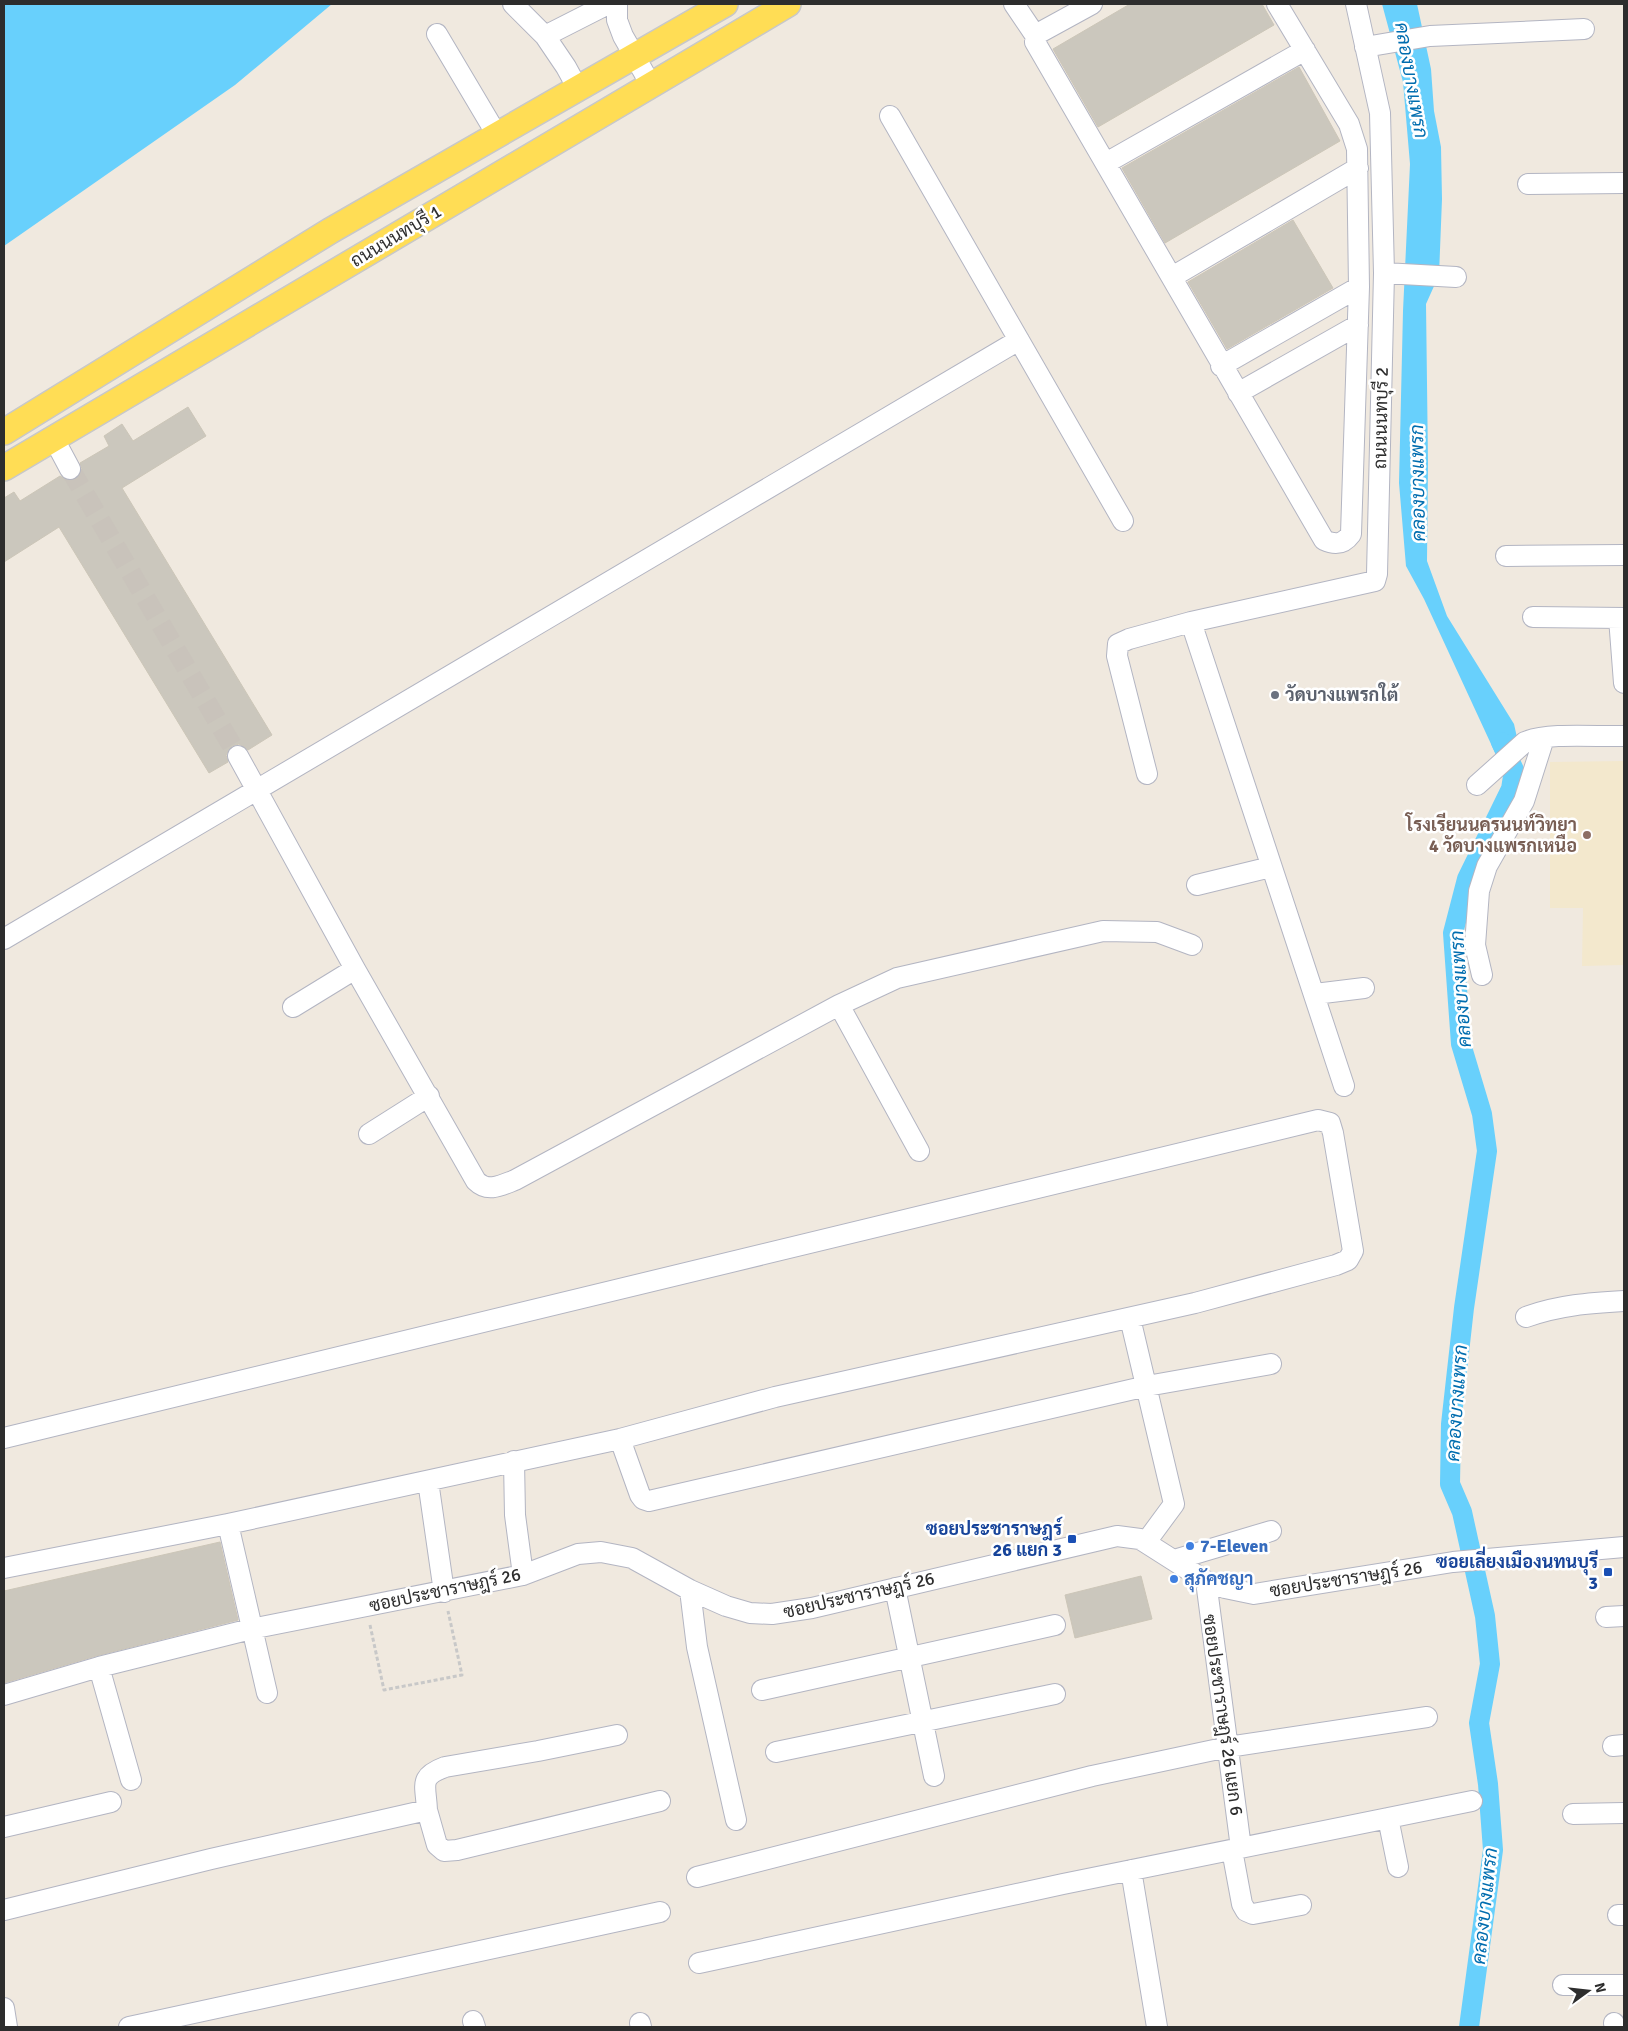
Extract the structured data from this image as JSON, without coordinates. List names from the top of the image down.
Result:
{
  "streets": {
    "main road": ["ถนนนนทบุรี 1"],
    "street": ["ถนนนนทบุรี 2", "ซอยประชาราษฎร์ 26", "ซอยประชาราษฎร์ 26 แยก 6"]
  },
  "crossings": [
    ["ซอยประชาราษฎร์ 26", "ซอยประชาราษฎร์ 26 แยก 6"]
  ],
  "water": ["คลองบางแพรก"],
  "places": {
    "other": [
      "วัดบางแพรกใต้",
      "โรงเรียนนครนนท์วิทยา 4 วัดบางแพรกเหนือ",
      "7-Eleven",
      "สุภัคชญา"
    ],
    "transit": ["ซอยประชาราษฎร์ 26 แยก 3", "ซอยเลี่ยงเมืองนทนบุรี 3"]
  },
  "north": "right"
}
